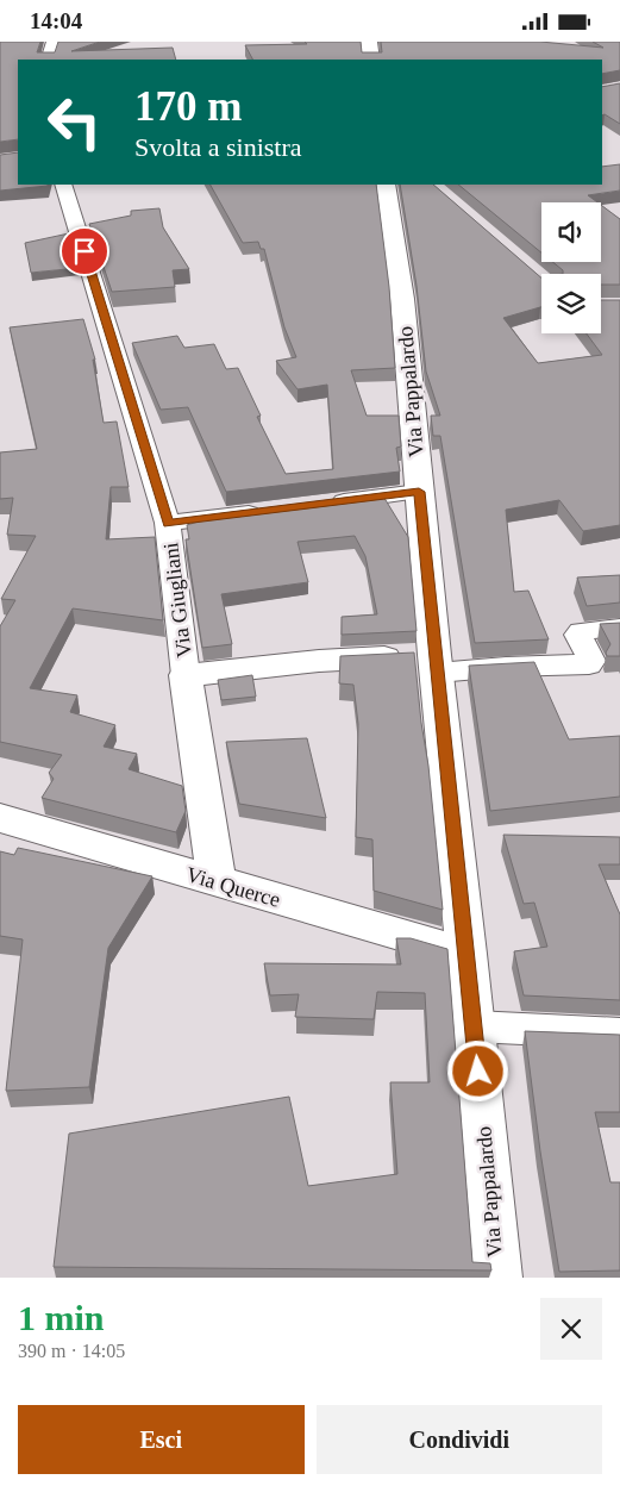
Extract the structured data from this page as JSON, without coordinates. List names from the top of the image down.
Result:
{
  "streets": {
    "main road": ["Via Pappalardo", "Via Giugliani", "Via Querce"]
  },
  "crossings": [
    ["Via Pappalardo", "Via Giugliani"],
    ["Via Pappalardo", "Via Querce"],
    ["Via Giugliani", "Via Querce"]
  ],
  "page": {
    "status": "14:04",
    "turn": ["170 m", "Svolta a sinistra"],
    "heading": ["1 min", "390 m · 14:05"],
    "buttons": ["Esci", "Condividi"]
  }
}
